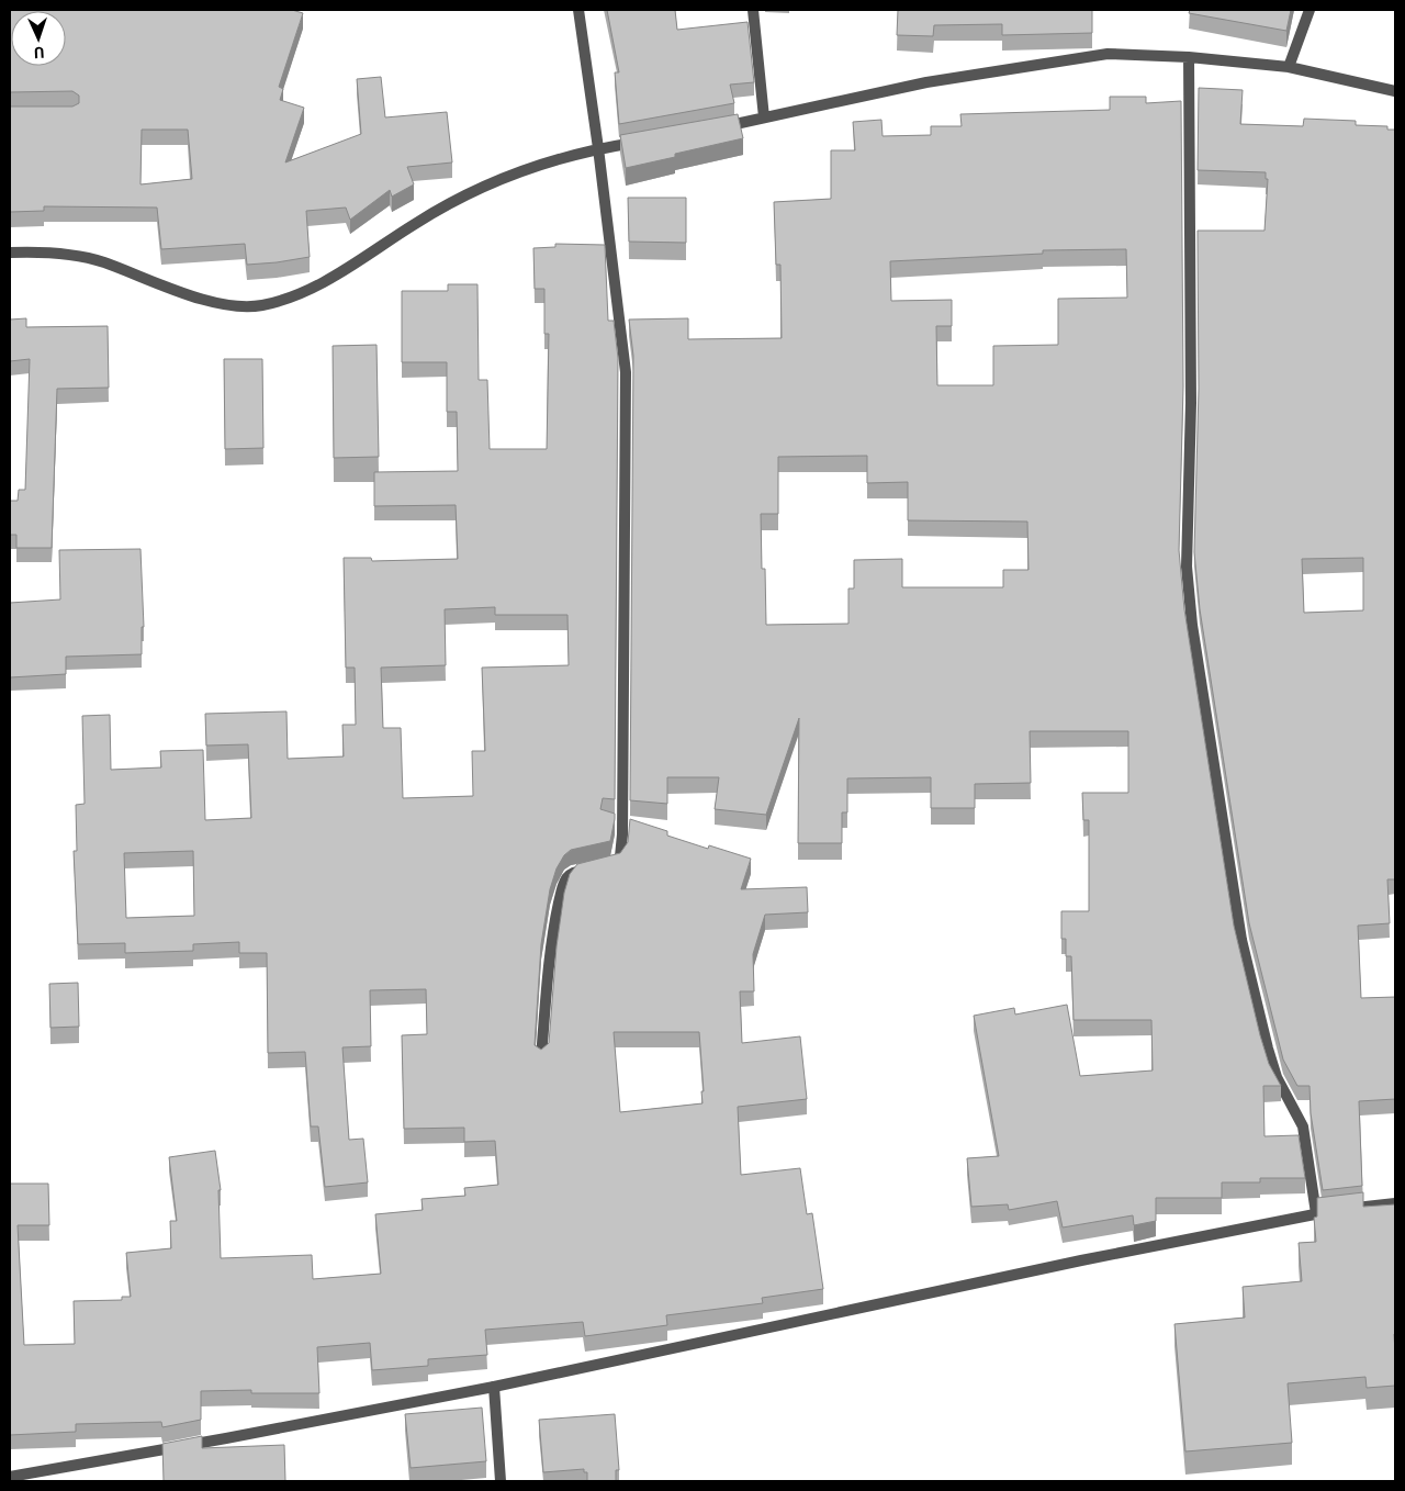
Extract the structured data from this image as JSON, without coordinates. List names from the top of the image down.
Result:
{
  "north": "bottom"
}
